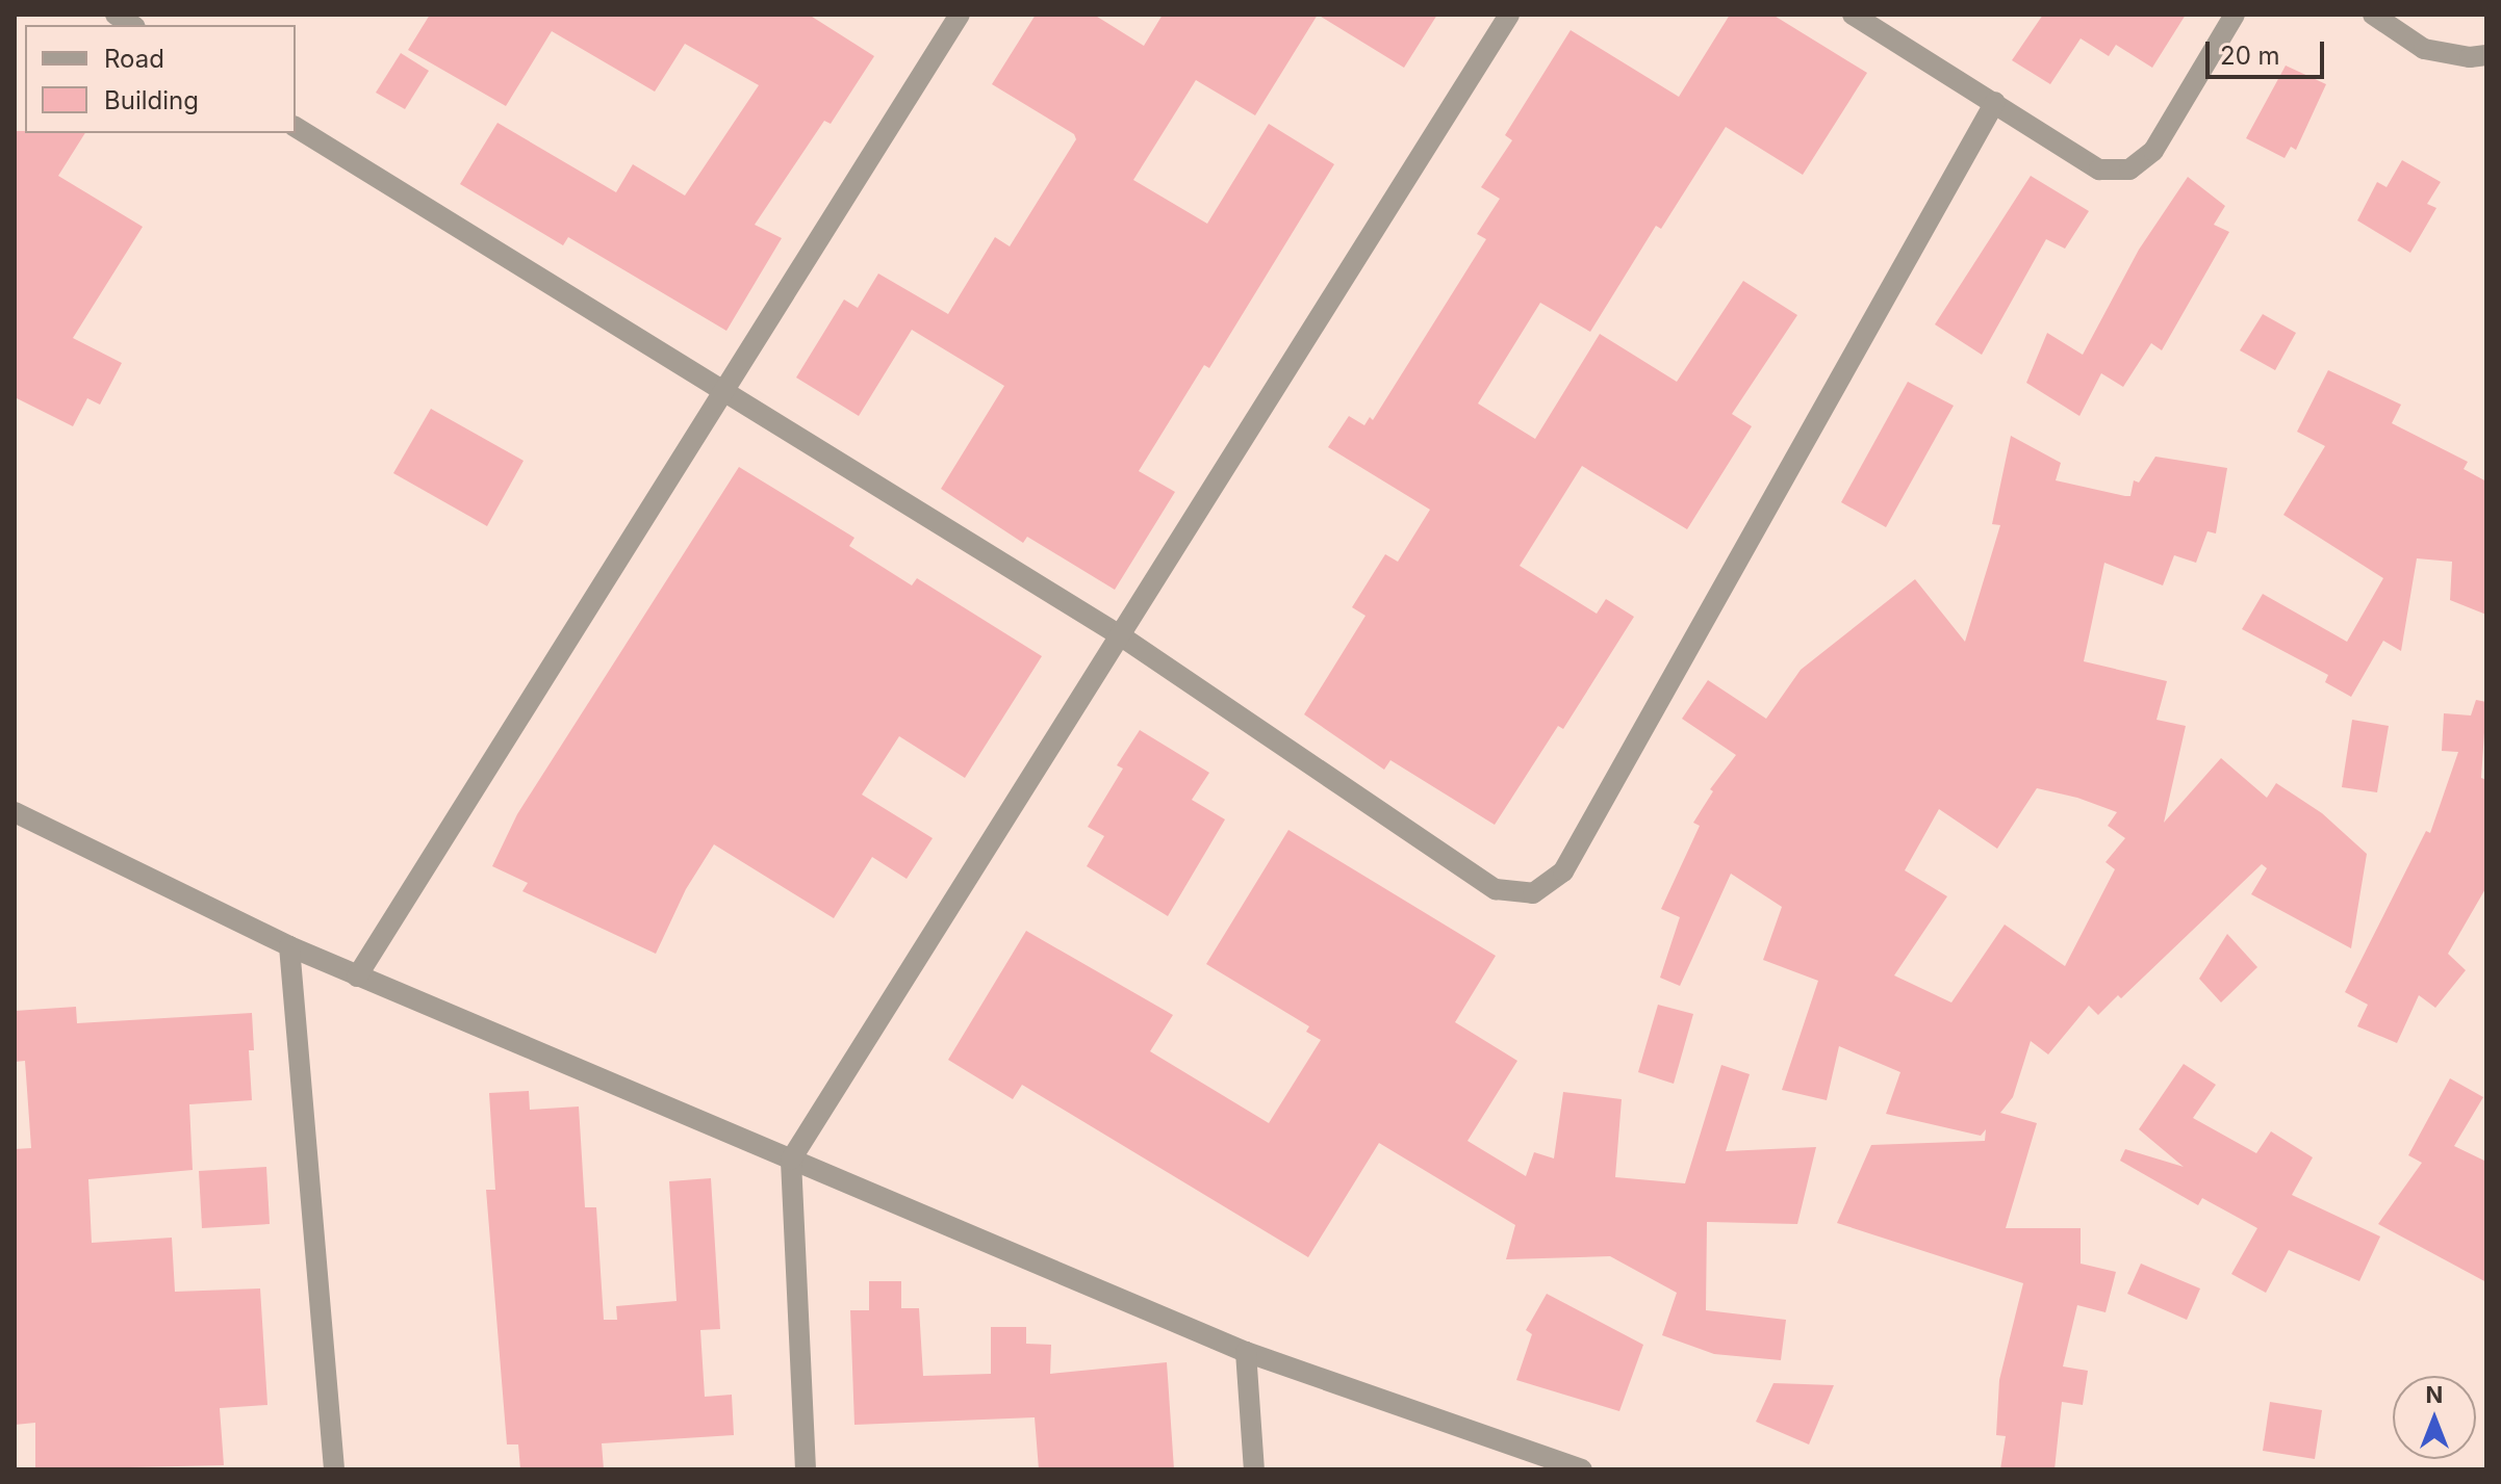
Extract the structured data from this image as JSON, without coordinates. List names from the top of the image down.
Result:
{
  "legend": ["Road", "Building"],
  "scale_bar": "20 m",
  "north": "top"
}
